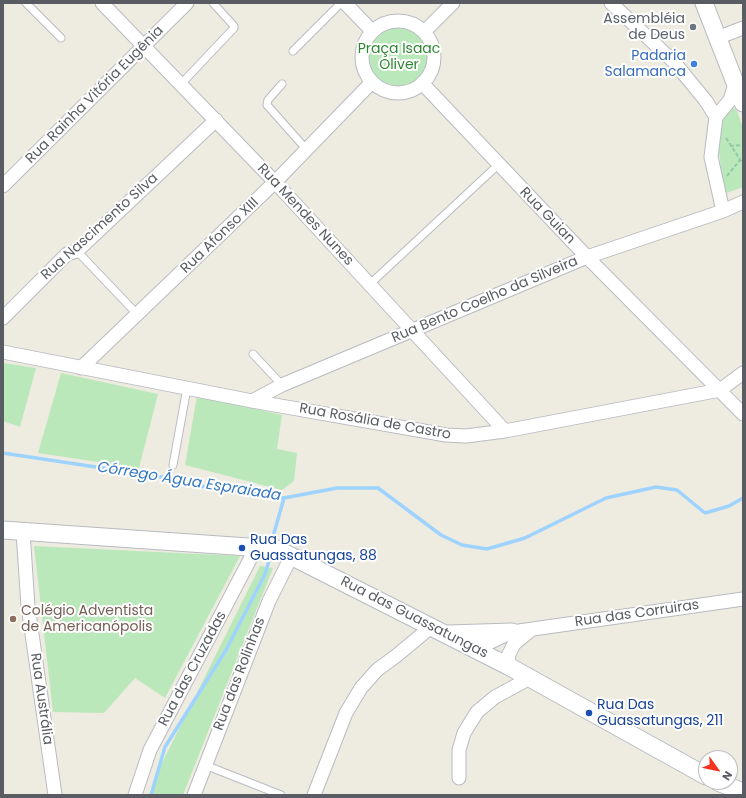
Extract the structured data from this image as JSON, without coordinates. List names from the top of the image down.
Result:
{
  "streets": {
    "street": [
      "Rua Rainha Vitória Eugênia",
      "Rua Mendes Nunes",
      "Rua Guian",
      "Rua Nascimento Silva",
      "Rua Afonso XIII",
      "Rua Bento Coelho da Silveira",
      "Rua Rosália de Castro",
      "Rua das Corruiras",
      "Rua das Guassatungas",
      "Rua das Cruzadas",
      "Rua das Rolinhas",
      "Rua Austrália"
    ]
  },
  "crossings": [
    ["Rua Rainha Vitória Eugênia", "Rua Mendes Nunes"],
    ["Rua Mendes Nunes", "Rua Nascimento Silva"],
    ["Rua Mendes Nunes", "Rua Afonso XIII"],
    ["Rua Mendes Nunes", "Rua Bento Coelho da Silveira"],
    ["Rua Mendes Nunes", "Rua Rosália de Castro"],
    ["Rua Guian", "Rua Afonso XIII"],
    ["Rua Guian", "Rua Bento Coelho da Silveira"],
    ["Rua Guian", "Rua Rosália de Castro"],
    ["Rua Afonso XIII", "Rua Rosália de Castro"],
    ["Rua Bento Coelho da Silveira", "Rua Rosália de Castro"],
    ["Rua das Corruiras", "Rua das Guassatungas"],
    ["Rua das Guassatungas", "Rua das Cruzadas"],
    ["Rua das Guassatungas", "Rua das Rolinhas"],
    ["Rua das Guassatungas", "Rua Austrália"]
  ],
  "water": ["Córrego Água Espraiada"],
  "parks": ["Praça Isaac Oliver"],
  "places": [
    "Assembléia de Deus",
    "Padaria Salamanca",
    "Rua Das Guassatungas, 88",
    "Colégio Adventista de Americanópolis",
    "Rua Das Guassatungas, 211"
  ],
  "north": "bottom right"
}
